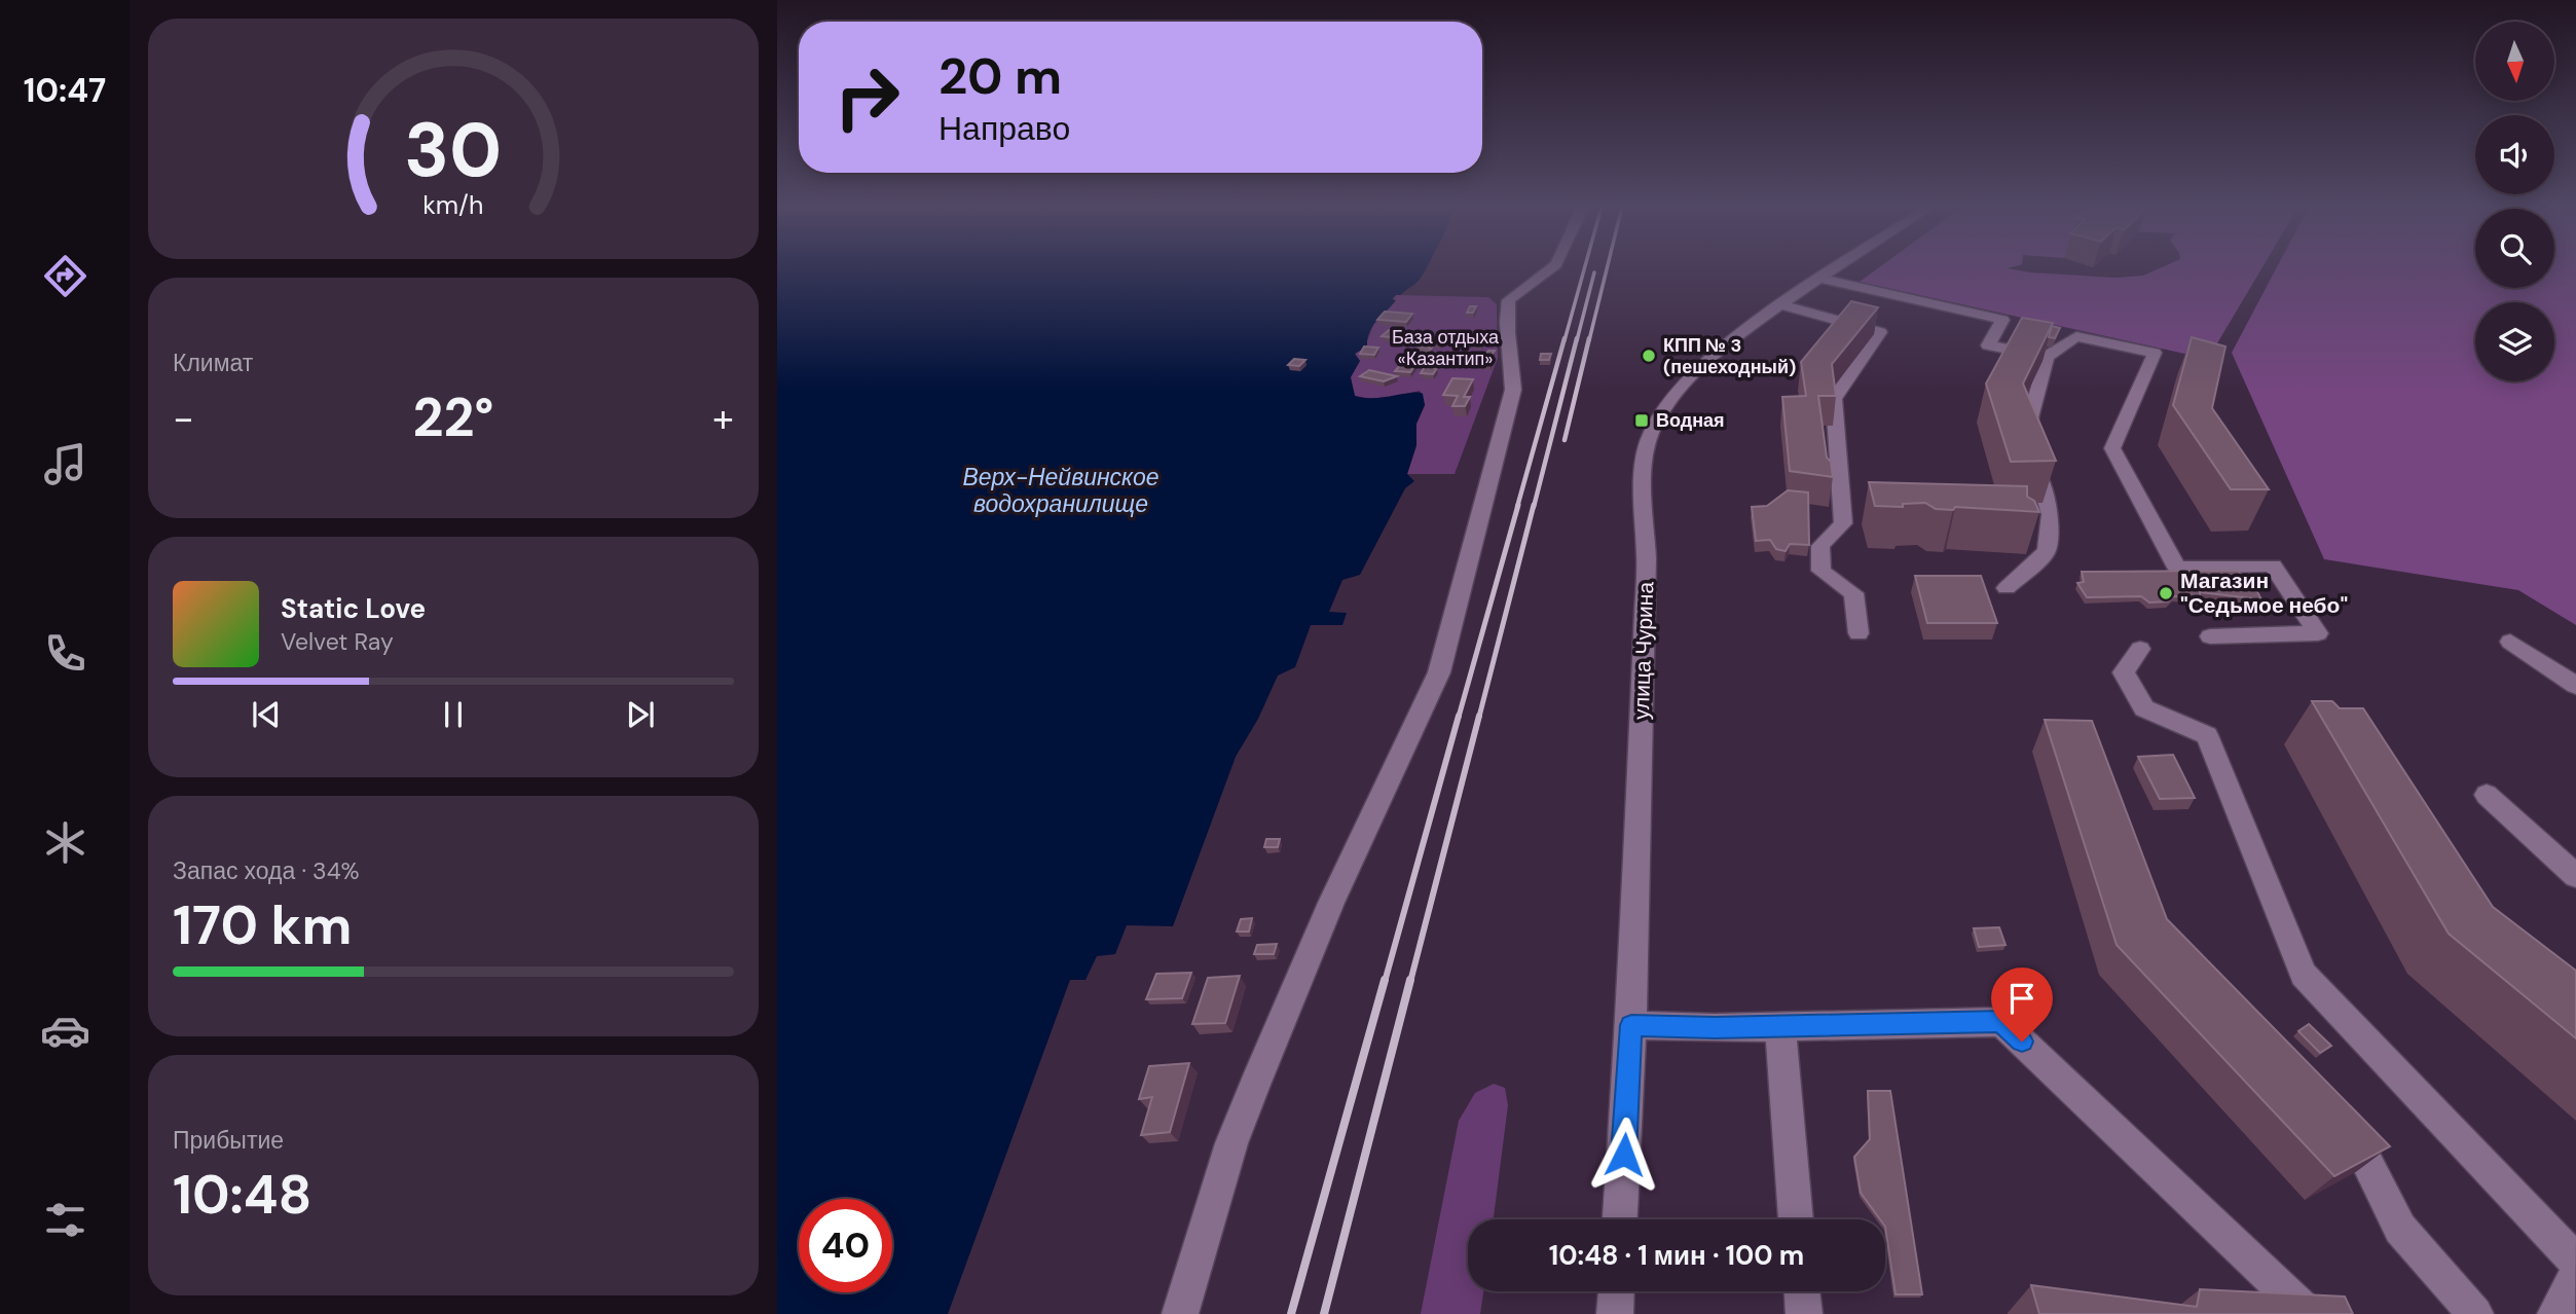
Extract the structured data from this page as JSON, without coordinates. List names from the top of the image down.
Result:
{
  "streets": {
    "street": ["улица Чурина"]
  },
  "water": ["Верх-Нейвинское водохранилище"],
  "parks": ["База отдыха «Казантип»"],
  "places": {
    "other": ["КПП № 3 (пешеходный)", "Магазин \"Седьмое небо\""],
    "transit": ["Водная"]
  },
  "north": "bottom",
  "page": {
    "tabs": "10:47",
    "turn": ["20 m", "Направо"],
    "tile": [
      "Климат",
      ["Запас хода · 34%", "170 km"],
      ["Прибытие", "10:48"]
    ],
    "heat": ["−", "22°", "+"],
    "song": ["Static Love", "Velvet Ray"],
    "limit": "40",
    "trip": "10:48 · 1 мин · 100 m",
    "gauge": ["30", "km/h"]
  }
}
